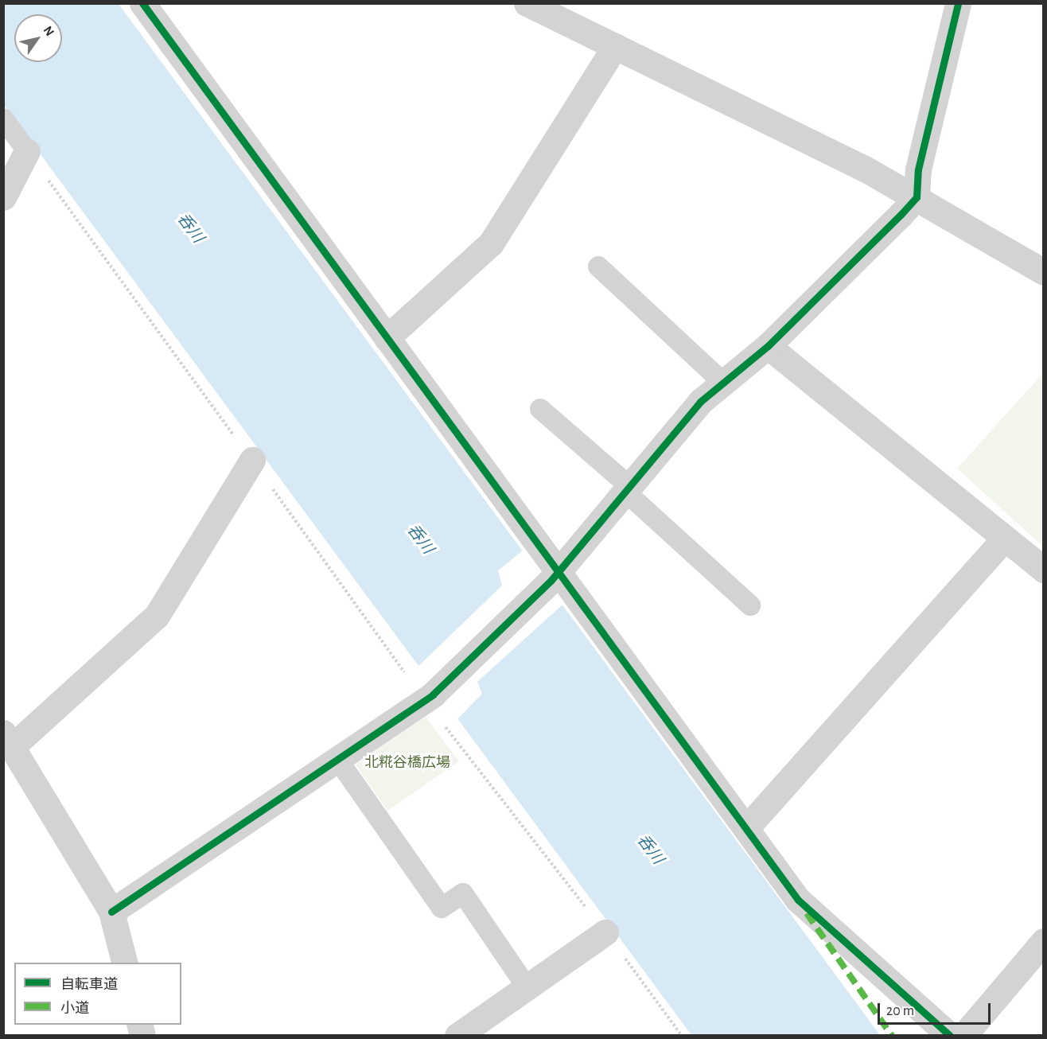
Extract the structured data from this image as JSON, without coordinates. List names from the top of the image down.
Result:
{
  "water": ["呑川"],
  "parks": ["北糀谷橋広場"],
  "legend": ["自転車道", "小道"],
  "scale_bar": "20 m",
  "north": "top right"
}
